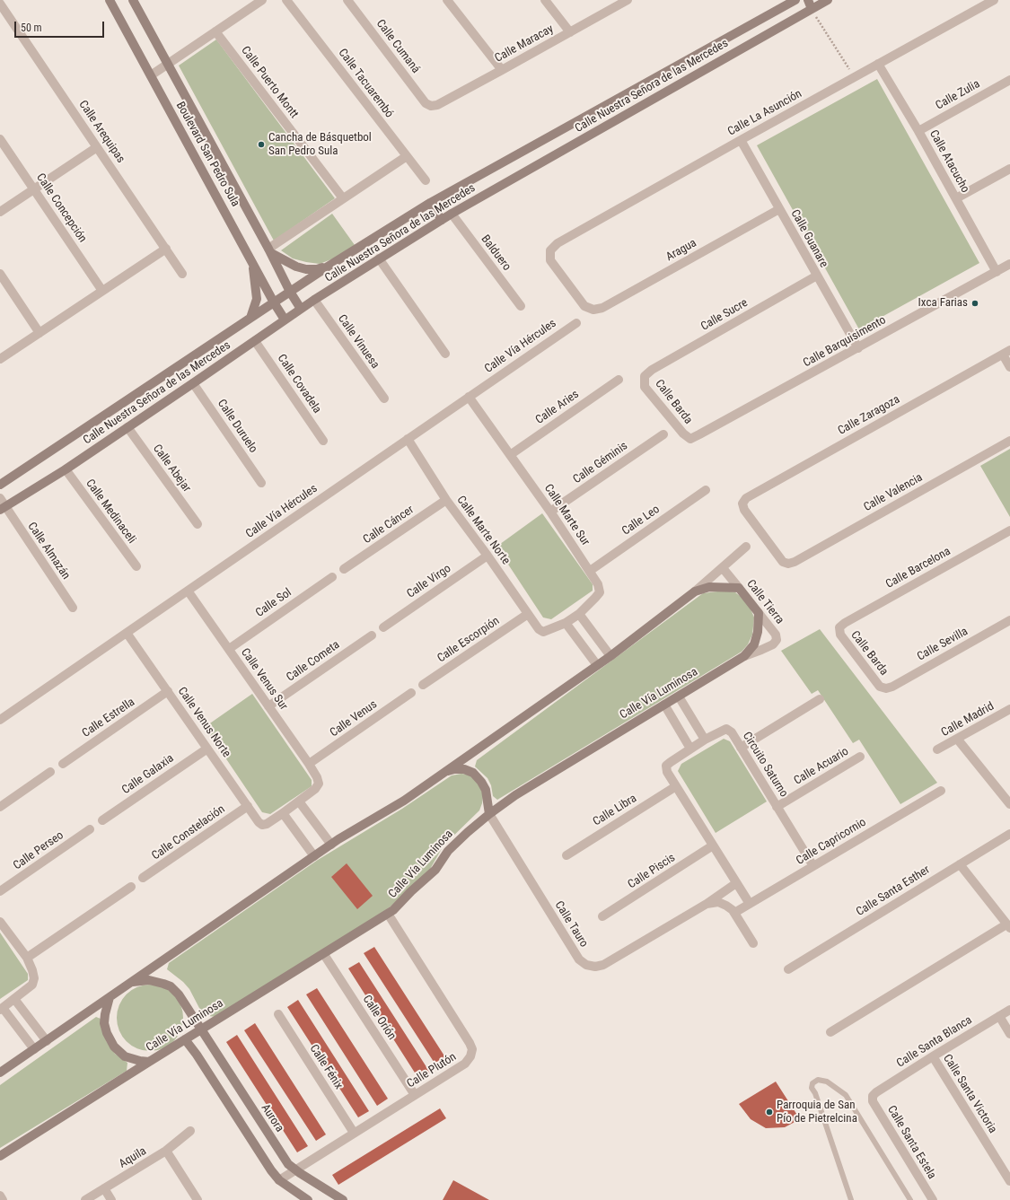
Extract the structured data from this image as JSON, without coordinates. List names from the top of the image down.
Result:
{
  "streets": {
    "street": [
      "Calle Maracay",
      "Calle Cumaná",
      "Calle Puerto Montt",
      "Calle Tacuarembó",
      "Calle Nuestra Señora de las Mercedes",
      "Calle Zulia",
      "Calle La Asunción",
      "Calle Arequipas",
      "Boulevard San Pedro Sula",
      "Calle Atacucho",
      "Calle Concepción",
      "Calle Guanare",
      "Aragua",
      "Balduero",
      "Calle Sucre",
      "Calle Vinuesa",
      "Calle Barquisimento",
      "Calle Vía Hércules",
      "Calle Covadela",
      "Calle Barda",
      "Calle Aries",
      "Calle Zaragoza",
      "Calle Duruelo",
      "Calle Géminis",
      "Calle Abejar",
      "Calle Valencia",
      "Calle Medinaceli",
      "Calle Marte Sur",
      "Calle Leo",
      "Calle Cáncer",
      "Calle Marte Norte",
      "Calle Almazán",
      "Calle Barcelona",
      "Calle Virgo",
      "Calle Tierra",
      "Calle Sol",
      "Calle Escorpión",
      "Calle Sevilla",
      "Calle Cometa",
      "Calle Venus Sur",
      "Calle Vía Luminosa",
      "Calle Estrella",
      "Calle Venus",
      "Calle Madrid",
      "Calle Venus Norte",
      "Circuito Saturno",
      "Calle Acuario",
      "Calle Galaxia",
      "Calle Libra",
      "Calle Constelación",
      "Calle Capricornio",
      "Calle Perseo",
      "Calle Piscis",
      "Calle Santa Esther",
      "Calle Tauro",
      "Calle Orión",
      "Calle Santa Blanca",
      "Calle Fénix",
      "Calle Plutón",
      "Calle Santa Victoria",
      "Aurora",
      "Calle Santa Estela",
      "Aquila"
    ]
  },
  "crossings": [
    ["Calle Maracay", "Calle Cumaná"],
    ["Calle Nuestra Señora de las Mercedes", "Boulevard San Pedro Sula"],
    ["Calle Nuestra Señora de las Mercedes", "Balduero"],
    ["Calle Nuestra Señora de las Mercedes", "Calle Vinuesa"],
    ["Calle Nuestra Señora de las Mercedes", "Calle Covadela"],
    ["Calle Nuestra Señora de las Mercedes", "Calle Duruelo"],
    ["Calle Nuestra Señora de las Mercedes", "Calle Abejar"],
    ["Calle Nuestra Señora de las Mercedes", "Calle Medinaceli"],
    ["Calle Nuestra Señora de las Mercedes", "Calle Almazán"],
    ["Calle Zulia", "Calle Atacucho"],
    ["Calle La Asunción", "Calle Atacucho"],
    ["Calle La Asunción", "Calle Guanare"],
    ["Calle La Asunción", "Aragua"],
    ["Calle Atacucho", "Calle Barquisimento"],
    ["Calle Guanare", "Aragua"],
    ["Calle Guanare", "Calle Sucre"],
    ["Calle Guanare", "Calle Barquisimento"],
    ["Calle Sucre", "Calle Barda"],
    ["Calle Barquisimento", "Calle Barda"],
    ["Calle Vía Hércules", "Calle Marte Sur"],
    ["Calle Vía Hércules", "Calle Marte Norte"],
    ["Calle Vía Hércules", "Calle Venus Sur"],
    ["Calle Vía Hércules", "Calle Venus Norte"],
    ["Calle Barda", "Calle Barcelona"],
    ["Calle Barda", "Calle Sevilla"],
    ["Calle Aries", "Calle Marte Sur"],
    ["Calle Zaragoza", "Calle Valencia"],
    ["Calle Géminis", "Calle Marte Sur"],
    ["Calle Marte Sur", "Calle Leo"],
    ["Calle Marte Sur", "Calle Marte Norte"],
    ["Calle Cáncer", "Calle Marte Norte"],
    ["Calle Marte Norte", "Calle Virgo"],
    ["Calle Marte Norte", "Calle Escorpión"],
    ["Calle Tierra", "Calle Vía Luminosa"],
    ["Calle Sol", "Calle Venus Sur"],
    ["Calle Cometa", "Calle Venus Sur"],
    ["Calle Venus Sur", "Calle Venus"],
    ["Calle Vía Luminosa", "Calle Tauro"],
    ["Calle Vía Luminosa", "Calle Orión"],
    ["Calle Vía Luminosa", "Calle Plutón"],
    ["Calle Vía Luminosa", "Aurora"],
    ["Calle Estrella", "Calle Venus Norte"],
    ["Calle Venus Norte", "Calle Galaxia"],
    ["Calle Venus Norte", "Calle Constelación"],
    ["Circuito Saturno", "Calle Acuario"],
    ["Circuito Saturno", "Calle Libra"],
    ["Circuito Saturno", "Calle Capricornio"],
    ["Circuito Saturno", "Calle Piscis"],
    ["Circuito Saturno", "Calle Tauro"],
    ["Calle Orión", "Calle Plutón"],
    ["Calle Santa Blanca", "Calle Santa Victoria"],
    ["Calle Santa Blanca", "Calle Santa Estela"],
    ["Calle Fénix", "Calle Plutón"],
    ["Calle Plutón", "Aurora"]
  ],
  "places": ["Cancha de Básquetbol San Pedro Sula", "Ixca Farias", "Parroquia de San Pío de Pietrelcina"],
  "scale_bar": "50 m"
}
